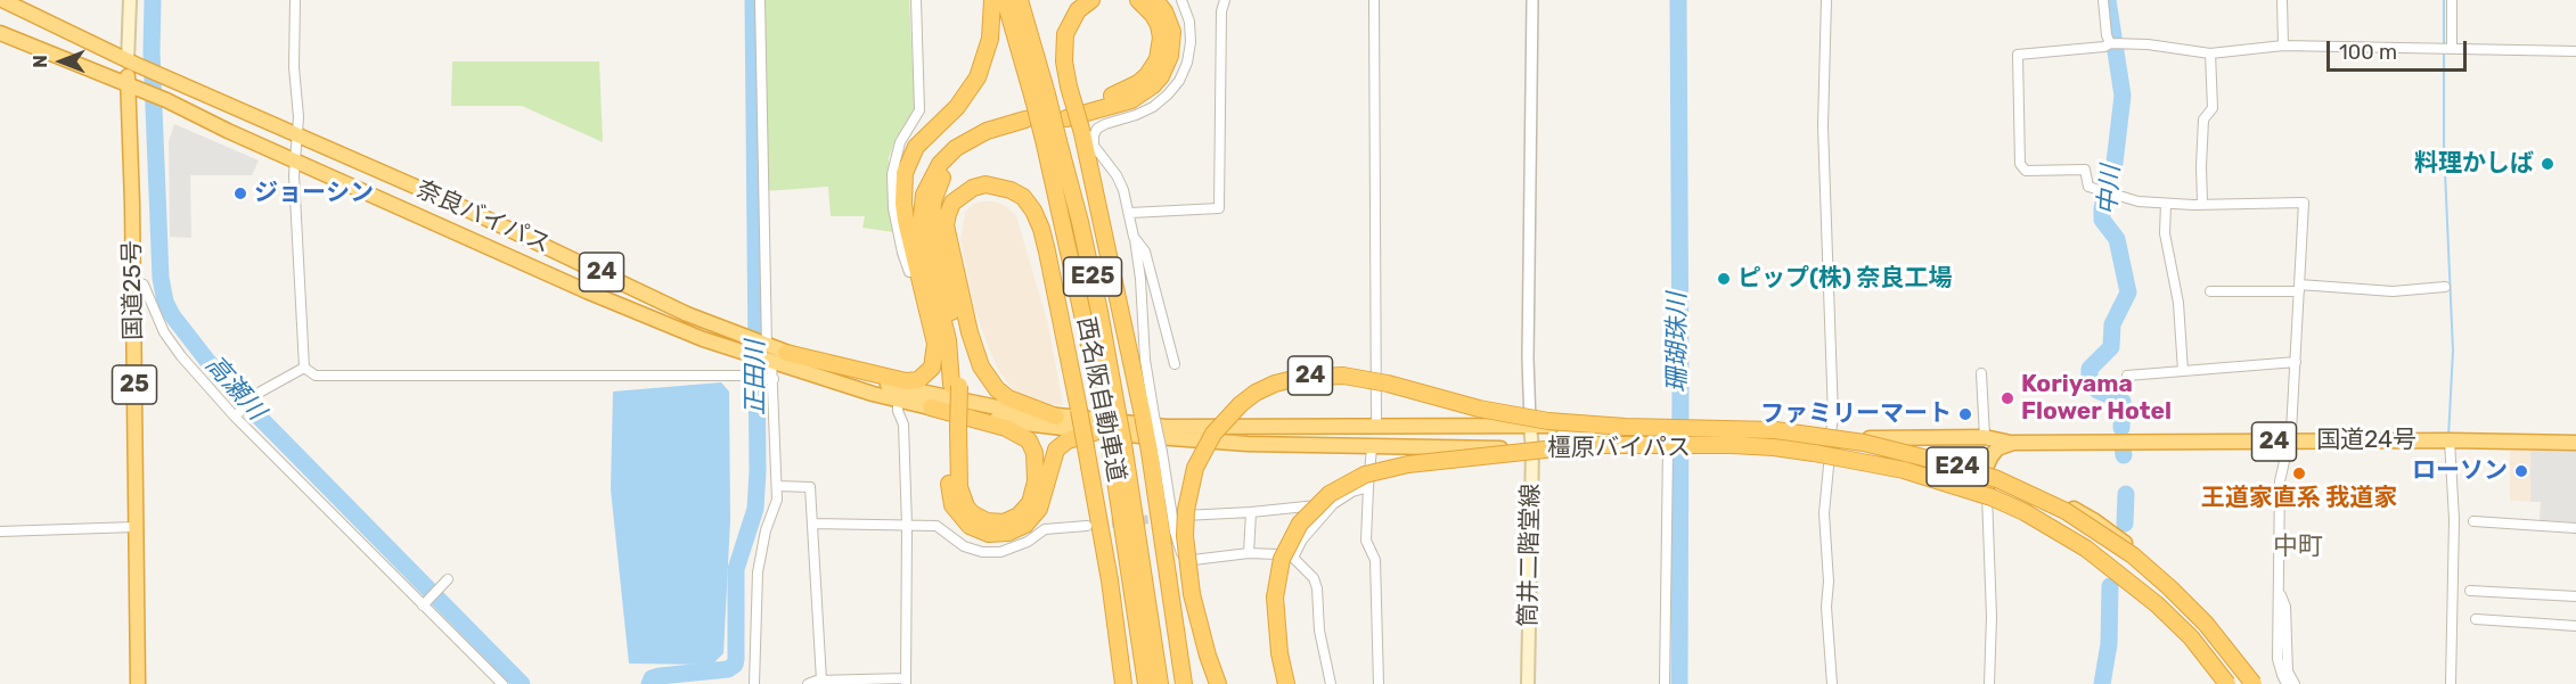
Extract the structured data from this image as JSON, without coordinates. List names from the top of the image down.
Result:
{
  "streets": {
    "highway": [
      "奈良バイパス",
      "24",
      "E25",
      "国道25号",
      "25",
      "西名阪自動車道",
      "国道24号",
      "橿原バイパス",
      "E24"
    ],
    "main road": ["筒井二階堂線"]
  },
  "crossings": [
    ["奈良バイパス", "国道25号"],
    ["奈良バイパス", "橿原バイパス"],
    ["24", "国道24号"],
    ["24", "橿原バイパス"],
    ["24", "E24"],
    ["橿原バイパス", "筒井二階堂線"]
  ],
  "districts": ["中町"],
  "water": [
    "中川",
    "珊瑚珠川",
    "正田川",
    "高瀬川"
  ],
  "places": [
    "料理かしば",
    "ジョーシン",
    "ピップ(株) 奈良工場",
    "Koriyama Flower Hotel",
    "ファミリーマート",
    "ローソン",
    "王道家直系 我道家"
  ],
  "scale_bar": "100 m",
  "north": "left"
}
